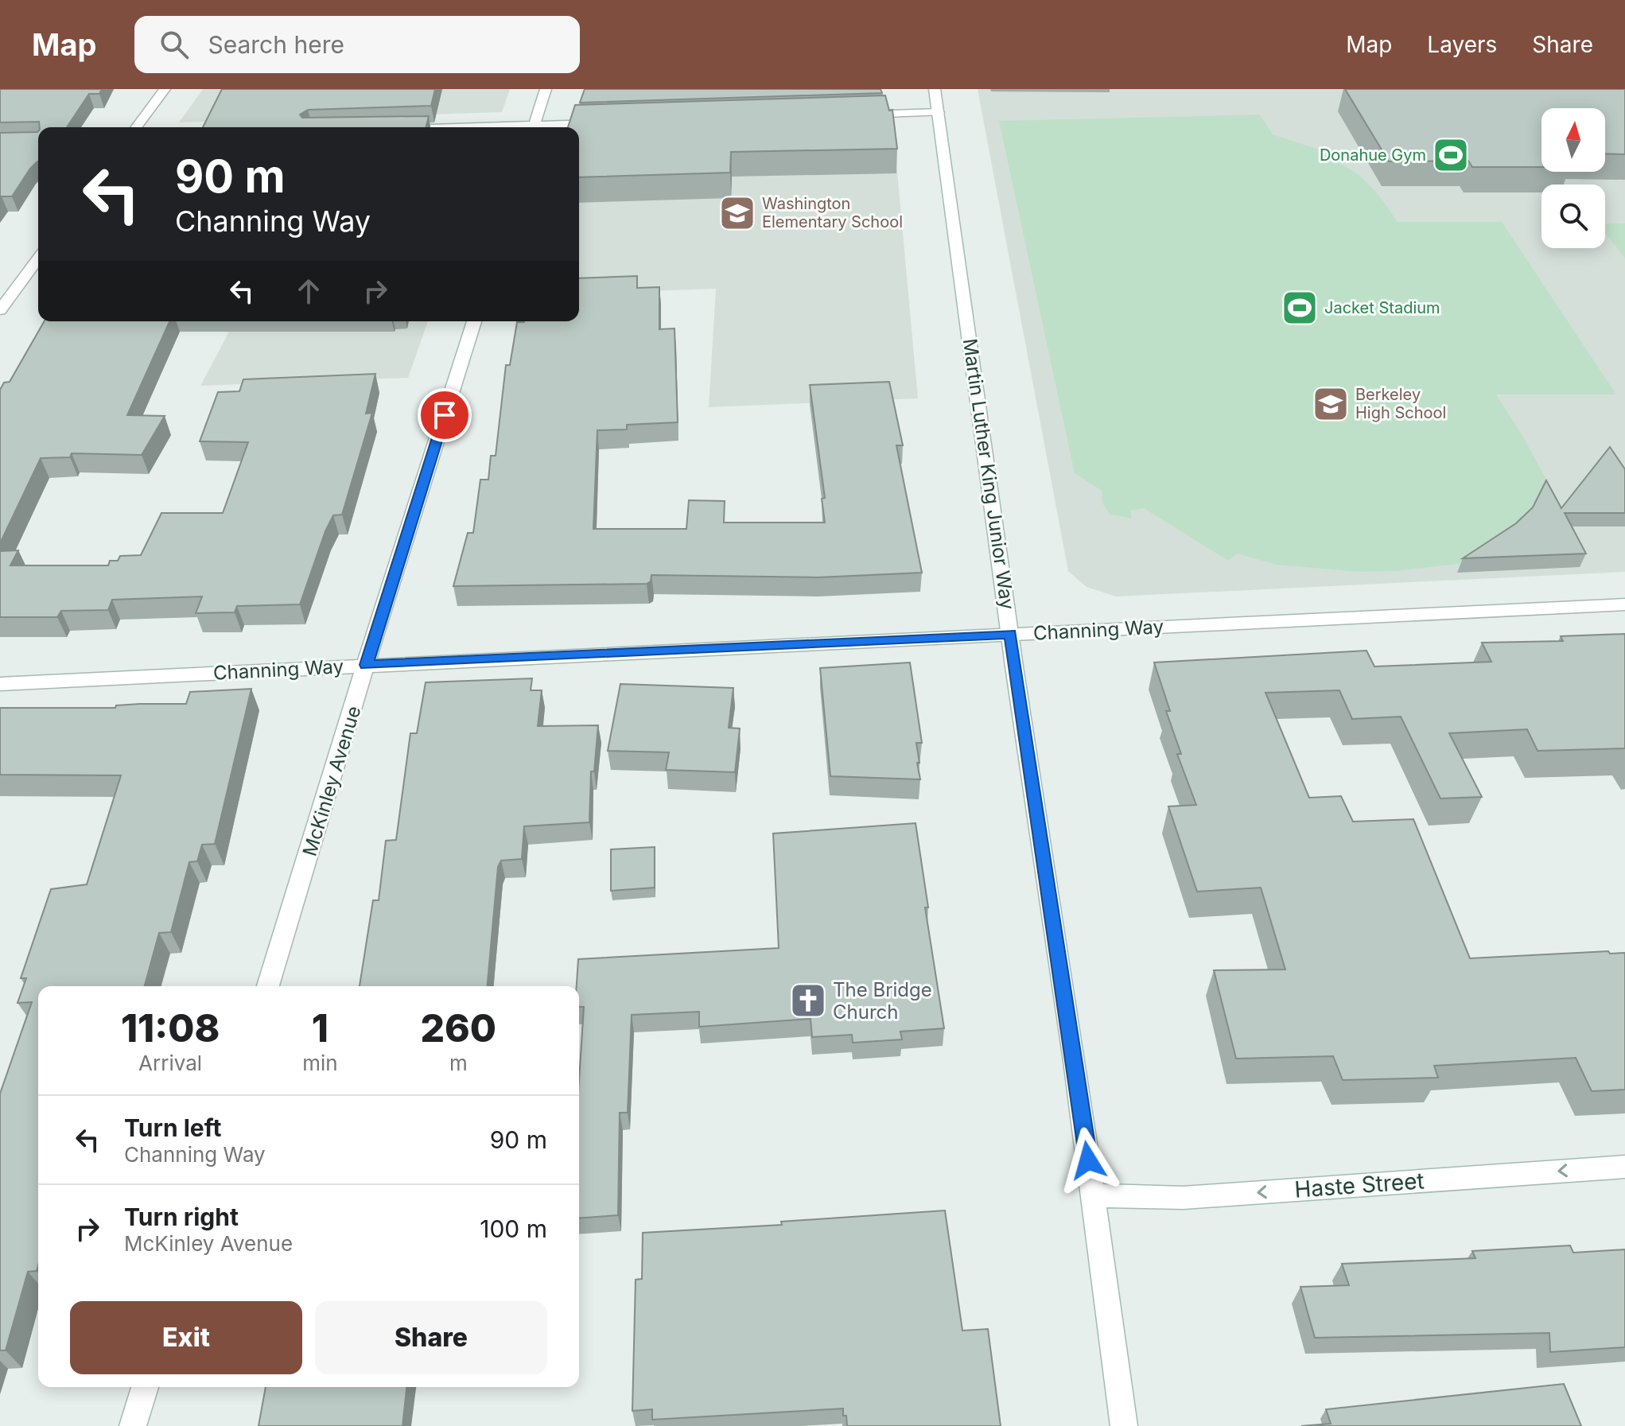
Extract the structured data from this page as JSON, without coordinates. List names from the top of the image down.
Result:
{
  "streets": {
    "street": [
      "Martin Luther King Junior Way",
      "Channing Way",
      "McKinley Avenue",
      "Haste Street"
    ]
  },
  "crossings": [
    ["Martin Luther King Junior Way", "Channing Way"],
    ["Martin Luther King Junior Way", "Haste Street"],
    ["Channing Way", "McKinley Avenue"]
  ],
  "one_way": ["Haste Street"],
  "places": {
    "sports": ["Donahue Gym", "Jacket Stadium"],
    "school or university": ["Washington Elementary School", "Berkeley High School"],
    "church": ["The Bridge Church"]
  },
  "north": "top",
  "page": {
    "header": "Map",
    "search": "Search here",
    "nav": ["Map", "Layers", "Share"],
    "turn": ["90 m", "Channing Way"],
    "eta": [
      "11:08",
      "Arrival",
      "1",
      "min",
      "260",
      "m"
    ],
    "list": [
      {
        "name": "Turn left",
        "note": "Channing Way",
        "value": "90 m"
      },
      {
        "name": "Turn right",
        "note": "McKinley Avenue",
        "value": "100 m"
      }
    ],
    "buttons": ["Exit", "Share"]
  }
}
